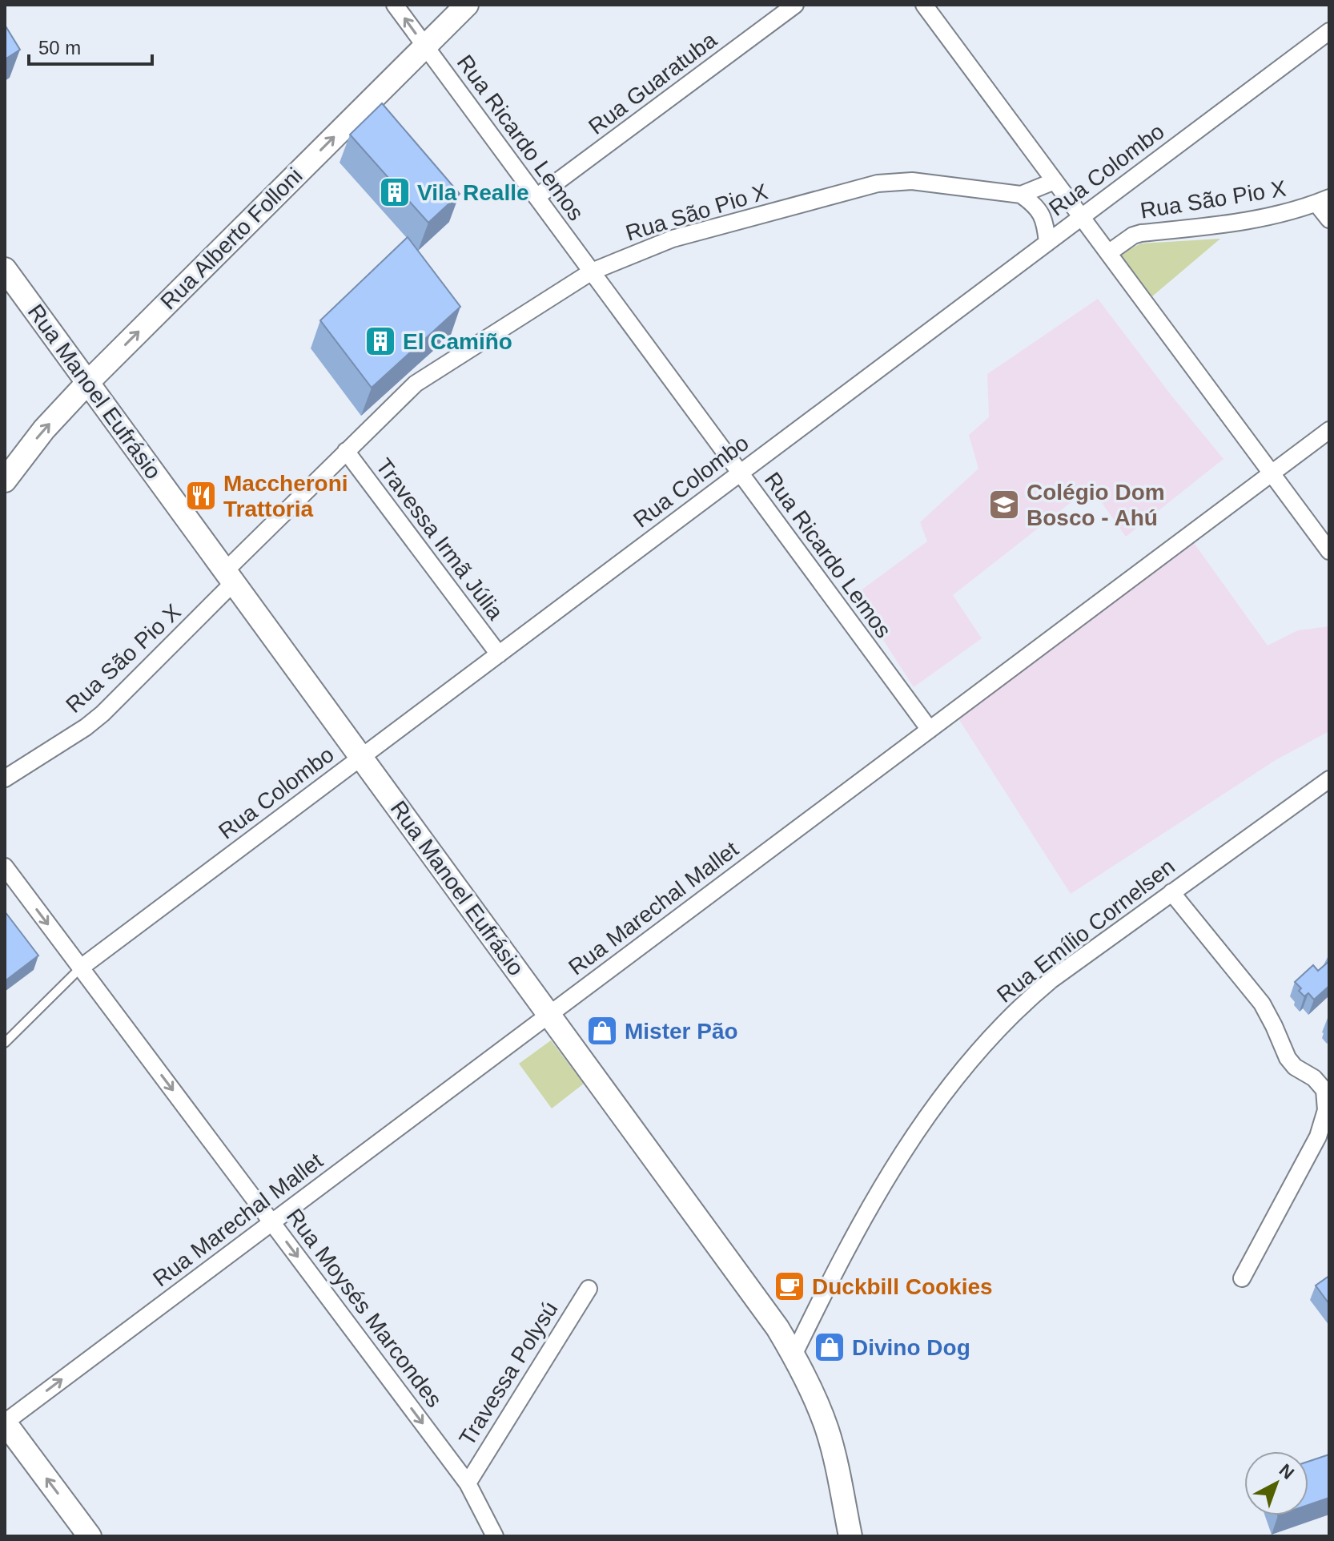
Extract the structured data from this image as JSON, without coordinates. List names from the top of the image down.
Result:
{
  "streets": {
    "street": [
      "Rua Guaratuba",
      "Rua Ricardo Lemos",
      "Rua Colombo",
      "Rua São Pio X",
      "Rua Alberto Folloni",
      "Rua Manoel Eufrásio",
      "Travessa Irmã Júlia",
      "Rua Marechal Mallet",
      "Rua Emílio Cornelsen",
      "Rua Moysés Marcondes",
      "Travessa Polysú"
    ]
  },
  "crossings": [
    ["Rua Guaratuba", "Rua Ricardo Lemos"],
    ["Rua Ricardo Lemos", "Rua Colombo"],
    ["Rua Ricardo Lemos", "Rua São Pio X"],
    ["Rua Ricardo Lemos", "Rua Alberto Folloni"],
    ["Rua Ricardo Lemos", "Rua Marechal Mallet"],
    ["Rua Colombo", "Rua Manoel Eufrásio"],
    ["Rua Colombo", "Travessa Irmã Júlia"],
    ["Rua Colombo", "Rua Moysés Marcondes"],
    ["Rua São Pio X", "Rua Manoel Eufrásio"],
    ["Rua São Pio X", "Travessa Irmã Júlia"],
    ["Rua Alberto Folloni", "Rua Manoel Eufrásio"],
    ["Rua Manoel Eufrásio", "Rua Marechal Mallet"],
    ["Rua Manoel Eufrásio", "Rua Emílio Cornelsen"],
    ["Rua Marechal Mallet", "Rua Moysés Marcondes"],
    ["Rua Moysés Marcondes", "Travessa Polysú"]
  ],
  "one_way": ["Rua Alberto Folloni", "Rua Moysés Marcondes"],
  "places": {
    "building": ["Vila Realle", "El Camiño"],
    "restaurant": ["Maccheroni Trattoria"],
    "school or university": ["Colégio Dom Bosco - Ahú"],
    "shop": ["Mister Pão", "Divino Dog"],
    "cafe": ["Duckbill Cookies"]
  },
  "scale_bar": "50 m",
  "north": "top right"
}
